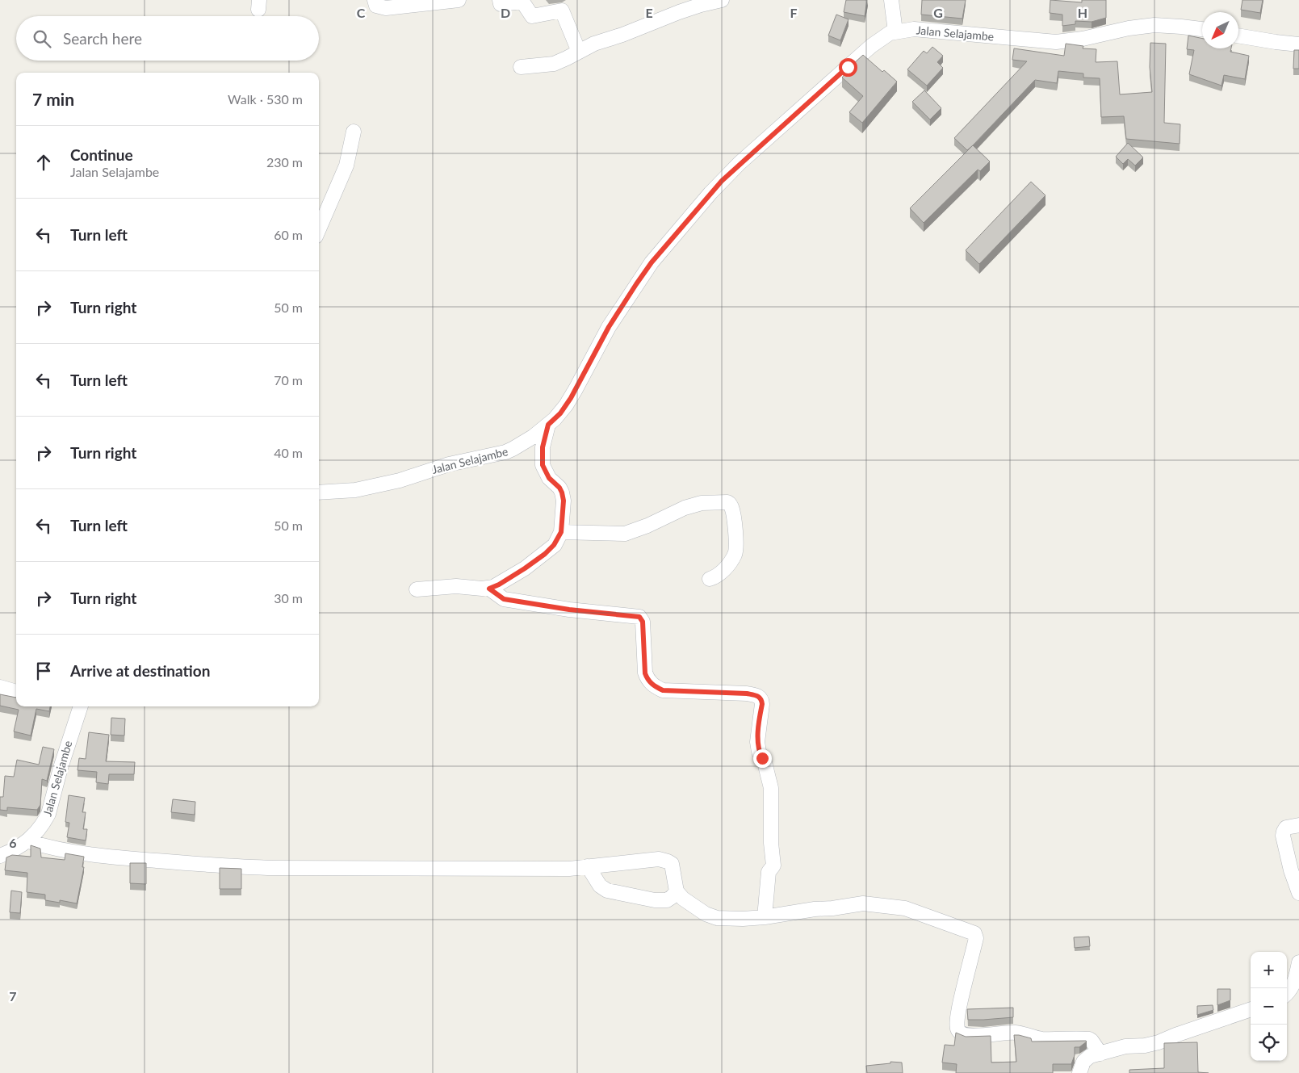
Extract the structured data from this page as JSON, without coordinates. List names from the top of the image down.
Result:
{
  "streets": {
    "street": ["Jalan Selajambe"]
  },
  "north": "bottom left",
  "page": {
    "search": "Search here",
    "heading": ["7 min", "Walk · 530 m"],
    "list": [
      ["Continue", "Jalan Selajambe", "230 m"],
      ["Turn left", "60 m"],
      ["Turn right", "50 m"],
      ["Turn left", "70 m"],
      ["Turn right", "40 m"],
      ["Turn left", "50 m"],
      ["Turn right", "30 m"],
      "Arrive at destination"
    ],
    "map_buttons": ["+", "−"]
  },
  "grid": {
    "columns": [
      "C",
      "D",
      "E",
      "F",
      "G",
      "H"
    ],
    "rows": ["6", "7"]
  }
}
